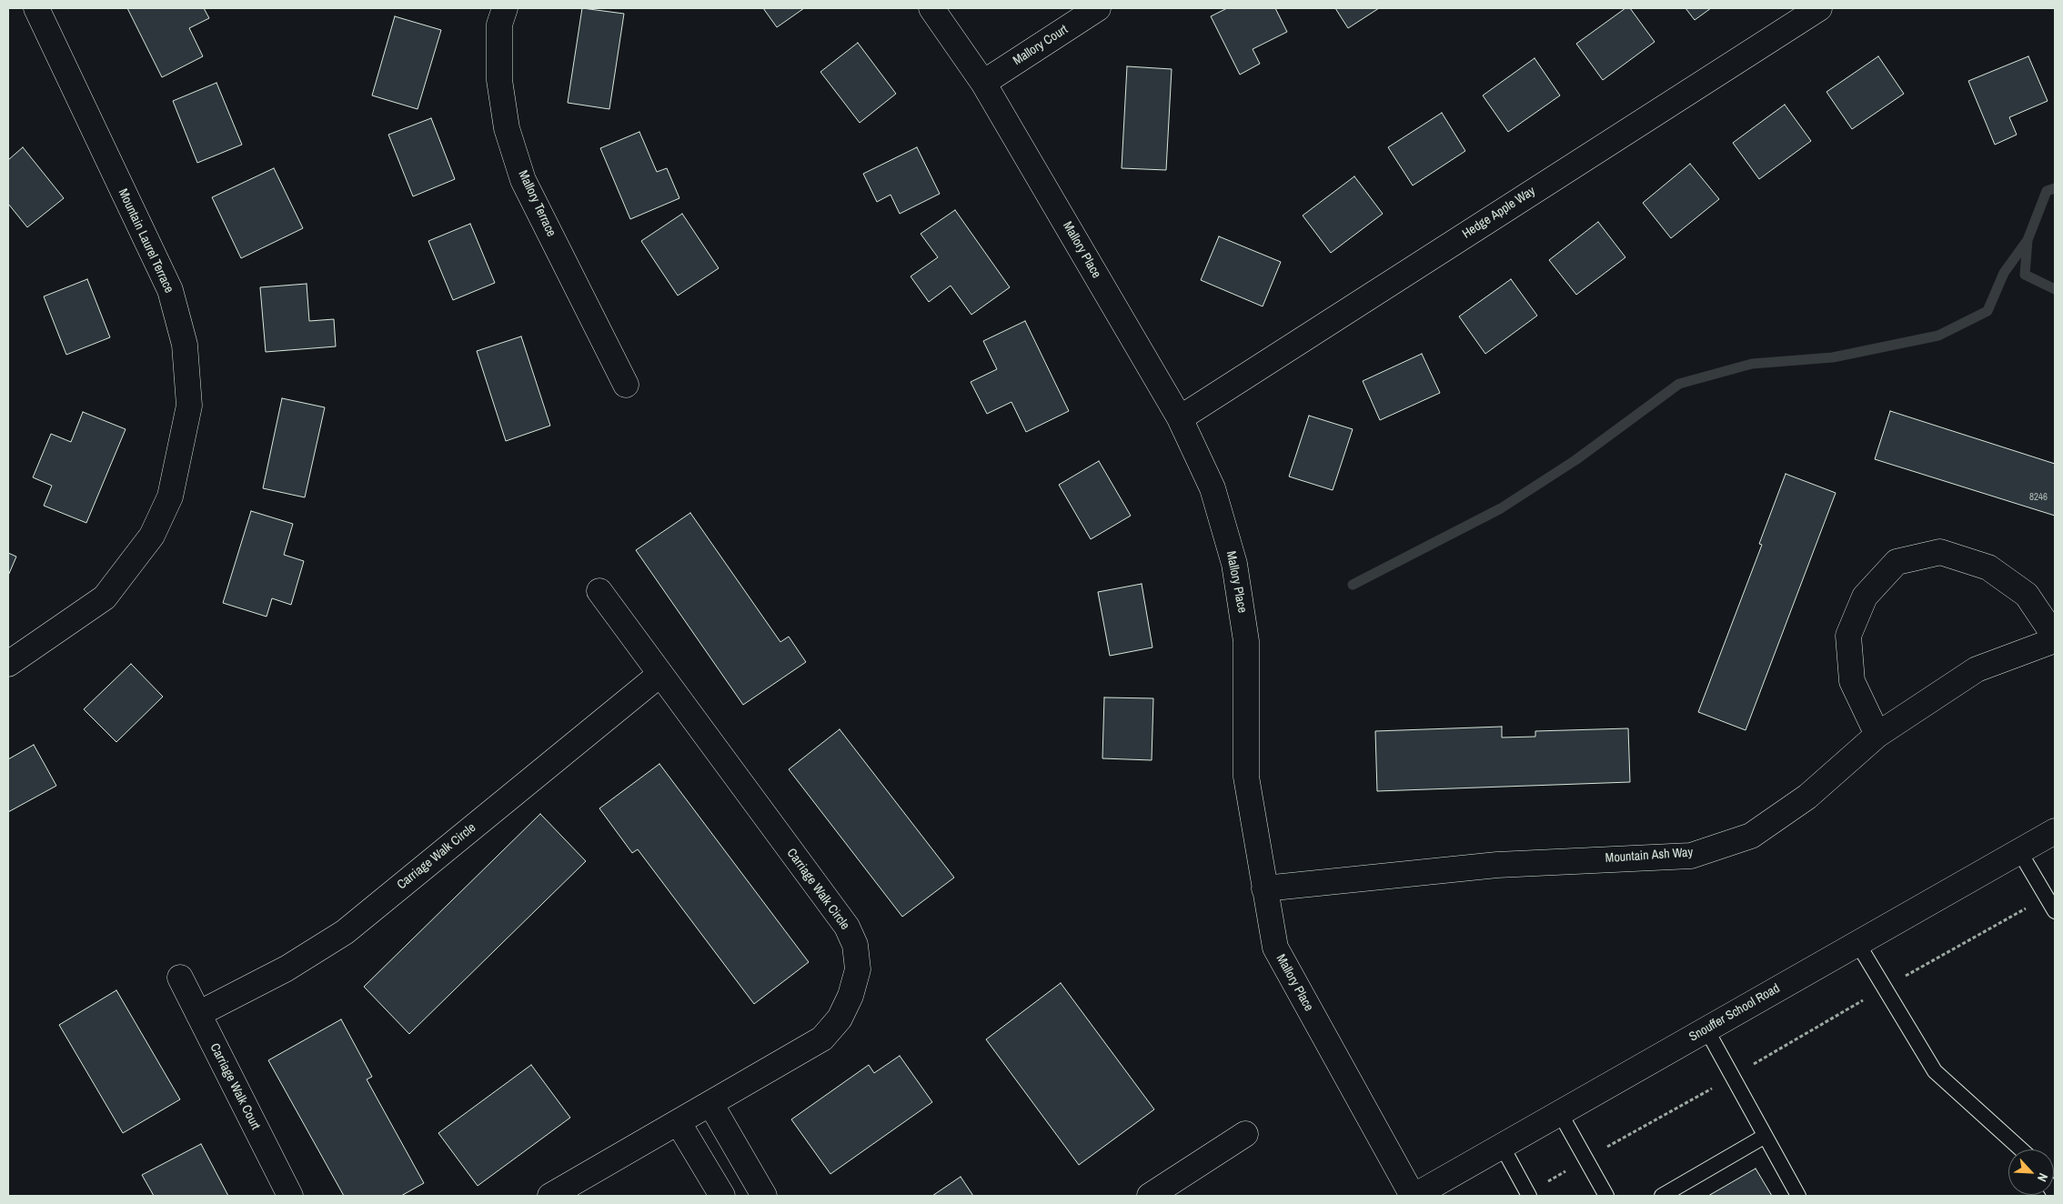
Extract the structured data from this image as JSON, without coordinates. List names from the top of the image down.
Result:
{
  "streets": {
    "street": [
      "Mallory Court",
      "Mallory Terrace",
      "Hedge Apple Way",
      "Mountain Laurel Terrace",
      "Mallory Place",
      "Mountain Ash Way",
      "Carriage Walk Circle",
      "Snouffer School Road",
      "Carriage Walk Court"
    ]
  },
  "crossings": [
    ["Mallory Court", "Mallory Place"],
    ["Hedge Apple Way", "Mallory Place"],
    ["Mallory Place", "Mountain Ash Way"],
    ["Mallory Place", "Snouffer School Road"],
    ["Carriage Walk Circle", "Carriage Walk Court"]
  ],
  "house_numbers": ["8246"],
  "north": "bottom right"
}
